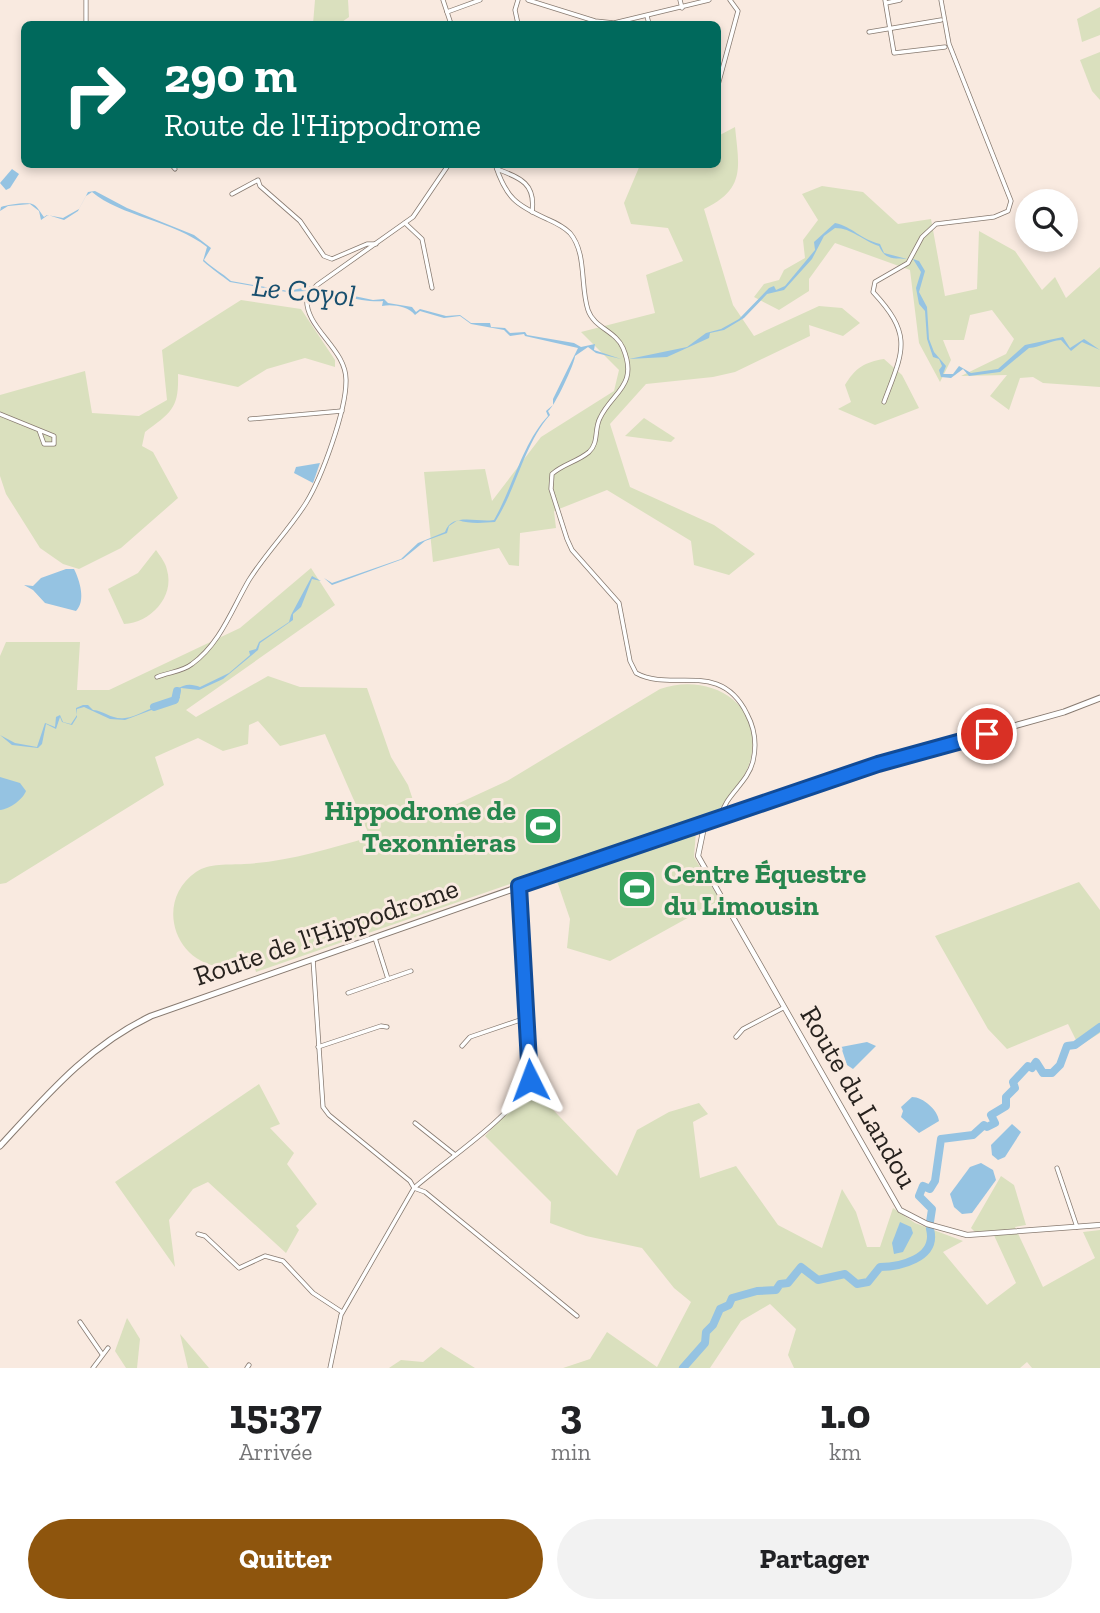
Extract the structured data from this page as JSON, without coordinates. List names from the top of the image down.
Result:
{
  "streets": {
    "main road": ["Route de l'Hippodrome"],
    "street": ["Route du Landou"]
  },
  "crossings": [
    ["Route de l'Hippodrome", "Route du Landou"]
  ],
  "water": ["Le Coyol"],
  "places": {
    "sports": ["Hippodrome de Texonnieras", "Centre Équestre du Limousin"]
  },
  "page": {
    "turn": ["290 m", "Route de l'Hippodrome"],
    "eta": [
      "15:37",
      "Arrivée",
      "3",
      "min",
      "1.0",
      "km"
    ],
    "buttons": ["Quitter", "Partager"]
  }
}
